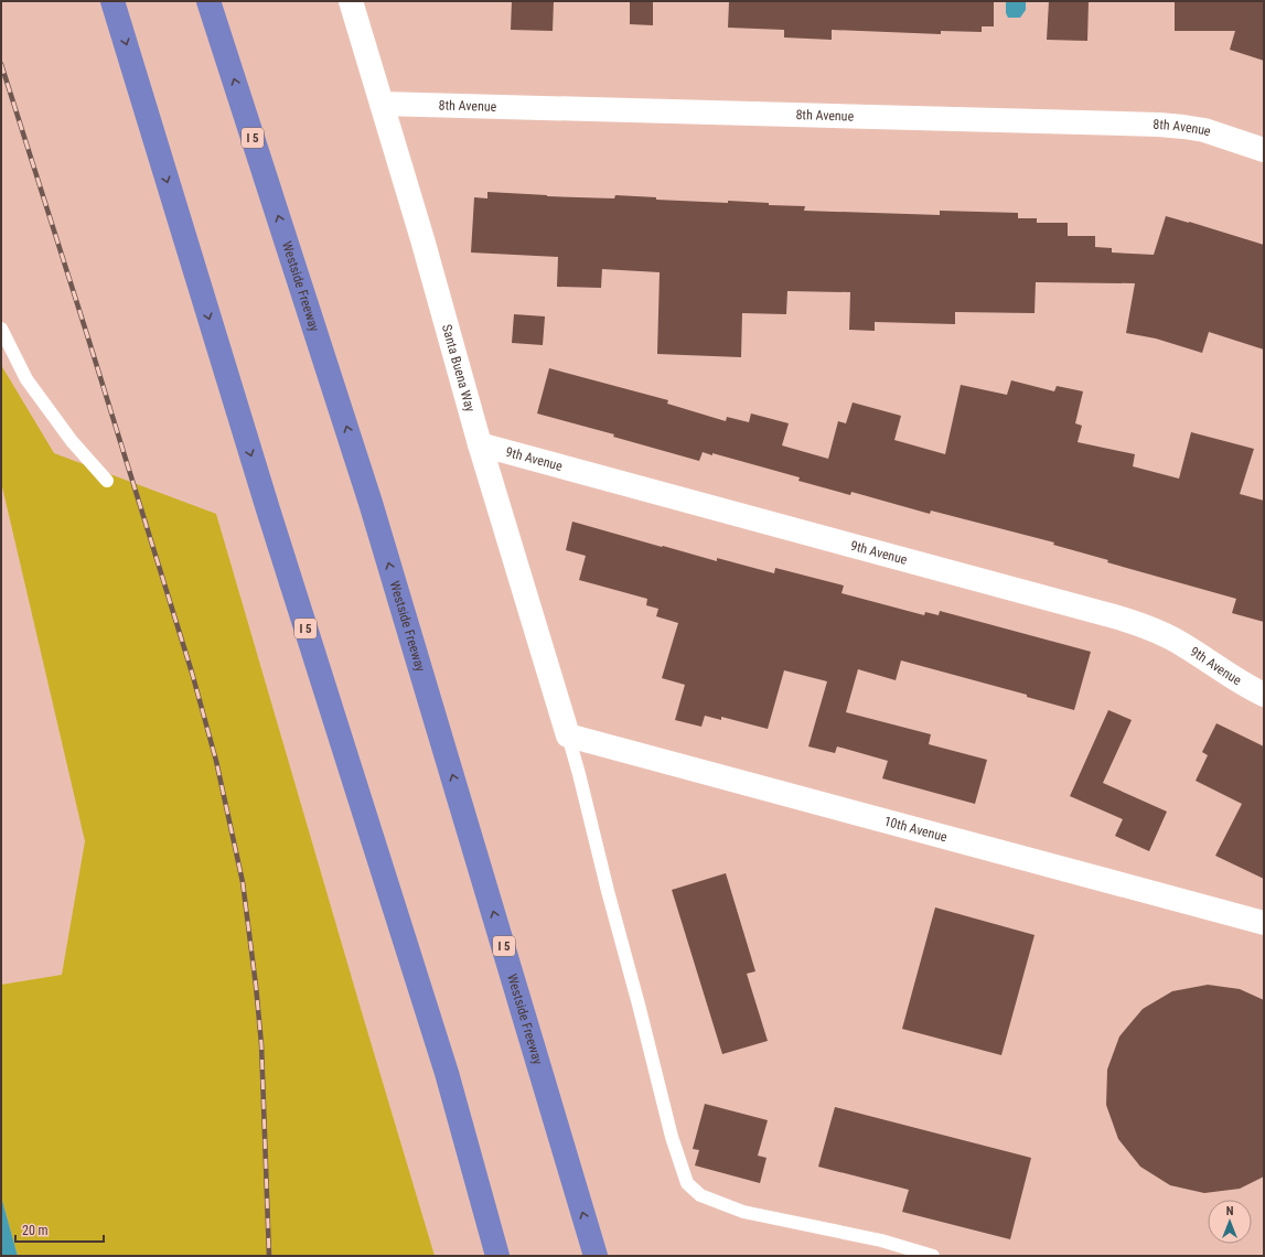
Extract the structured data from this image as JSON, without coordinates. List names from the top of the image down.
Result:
{
  "streets": {
    "highway": ["I 5", "Westside Freeway"],
    "street": [
      "8th Avenue",
      "Santa Buena Way",
      "9th Avenue",
      "10th Avenue"
    ]
  },
  "crossings": [
    ["8th Avenue", "Santa Buena Way"],
    ["Santa Buena Way", "9th Avenue"],
    ["Santa Buena Way", "10th Avenue"]
  ],
  "scale_bar": "20 m",
  "north": "top"
}
